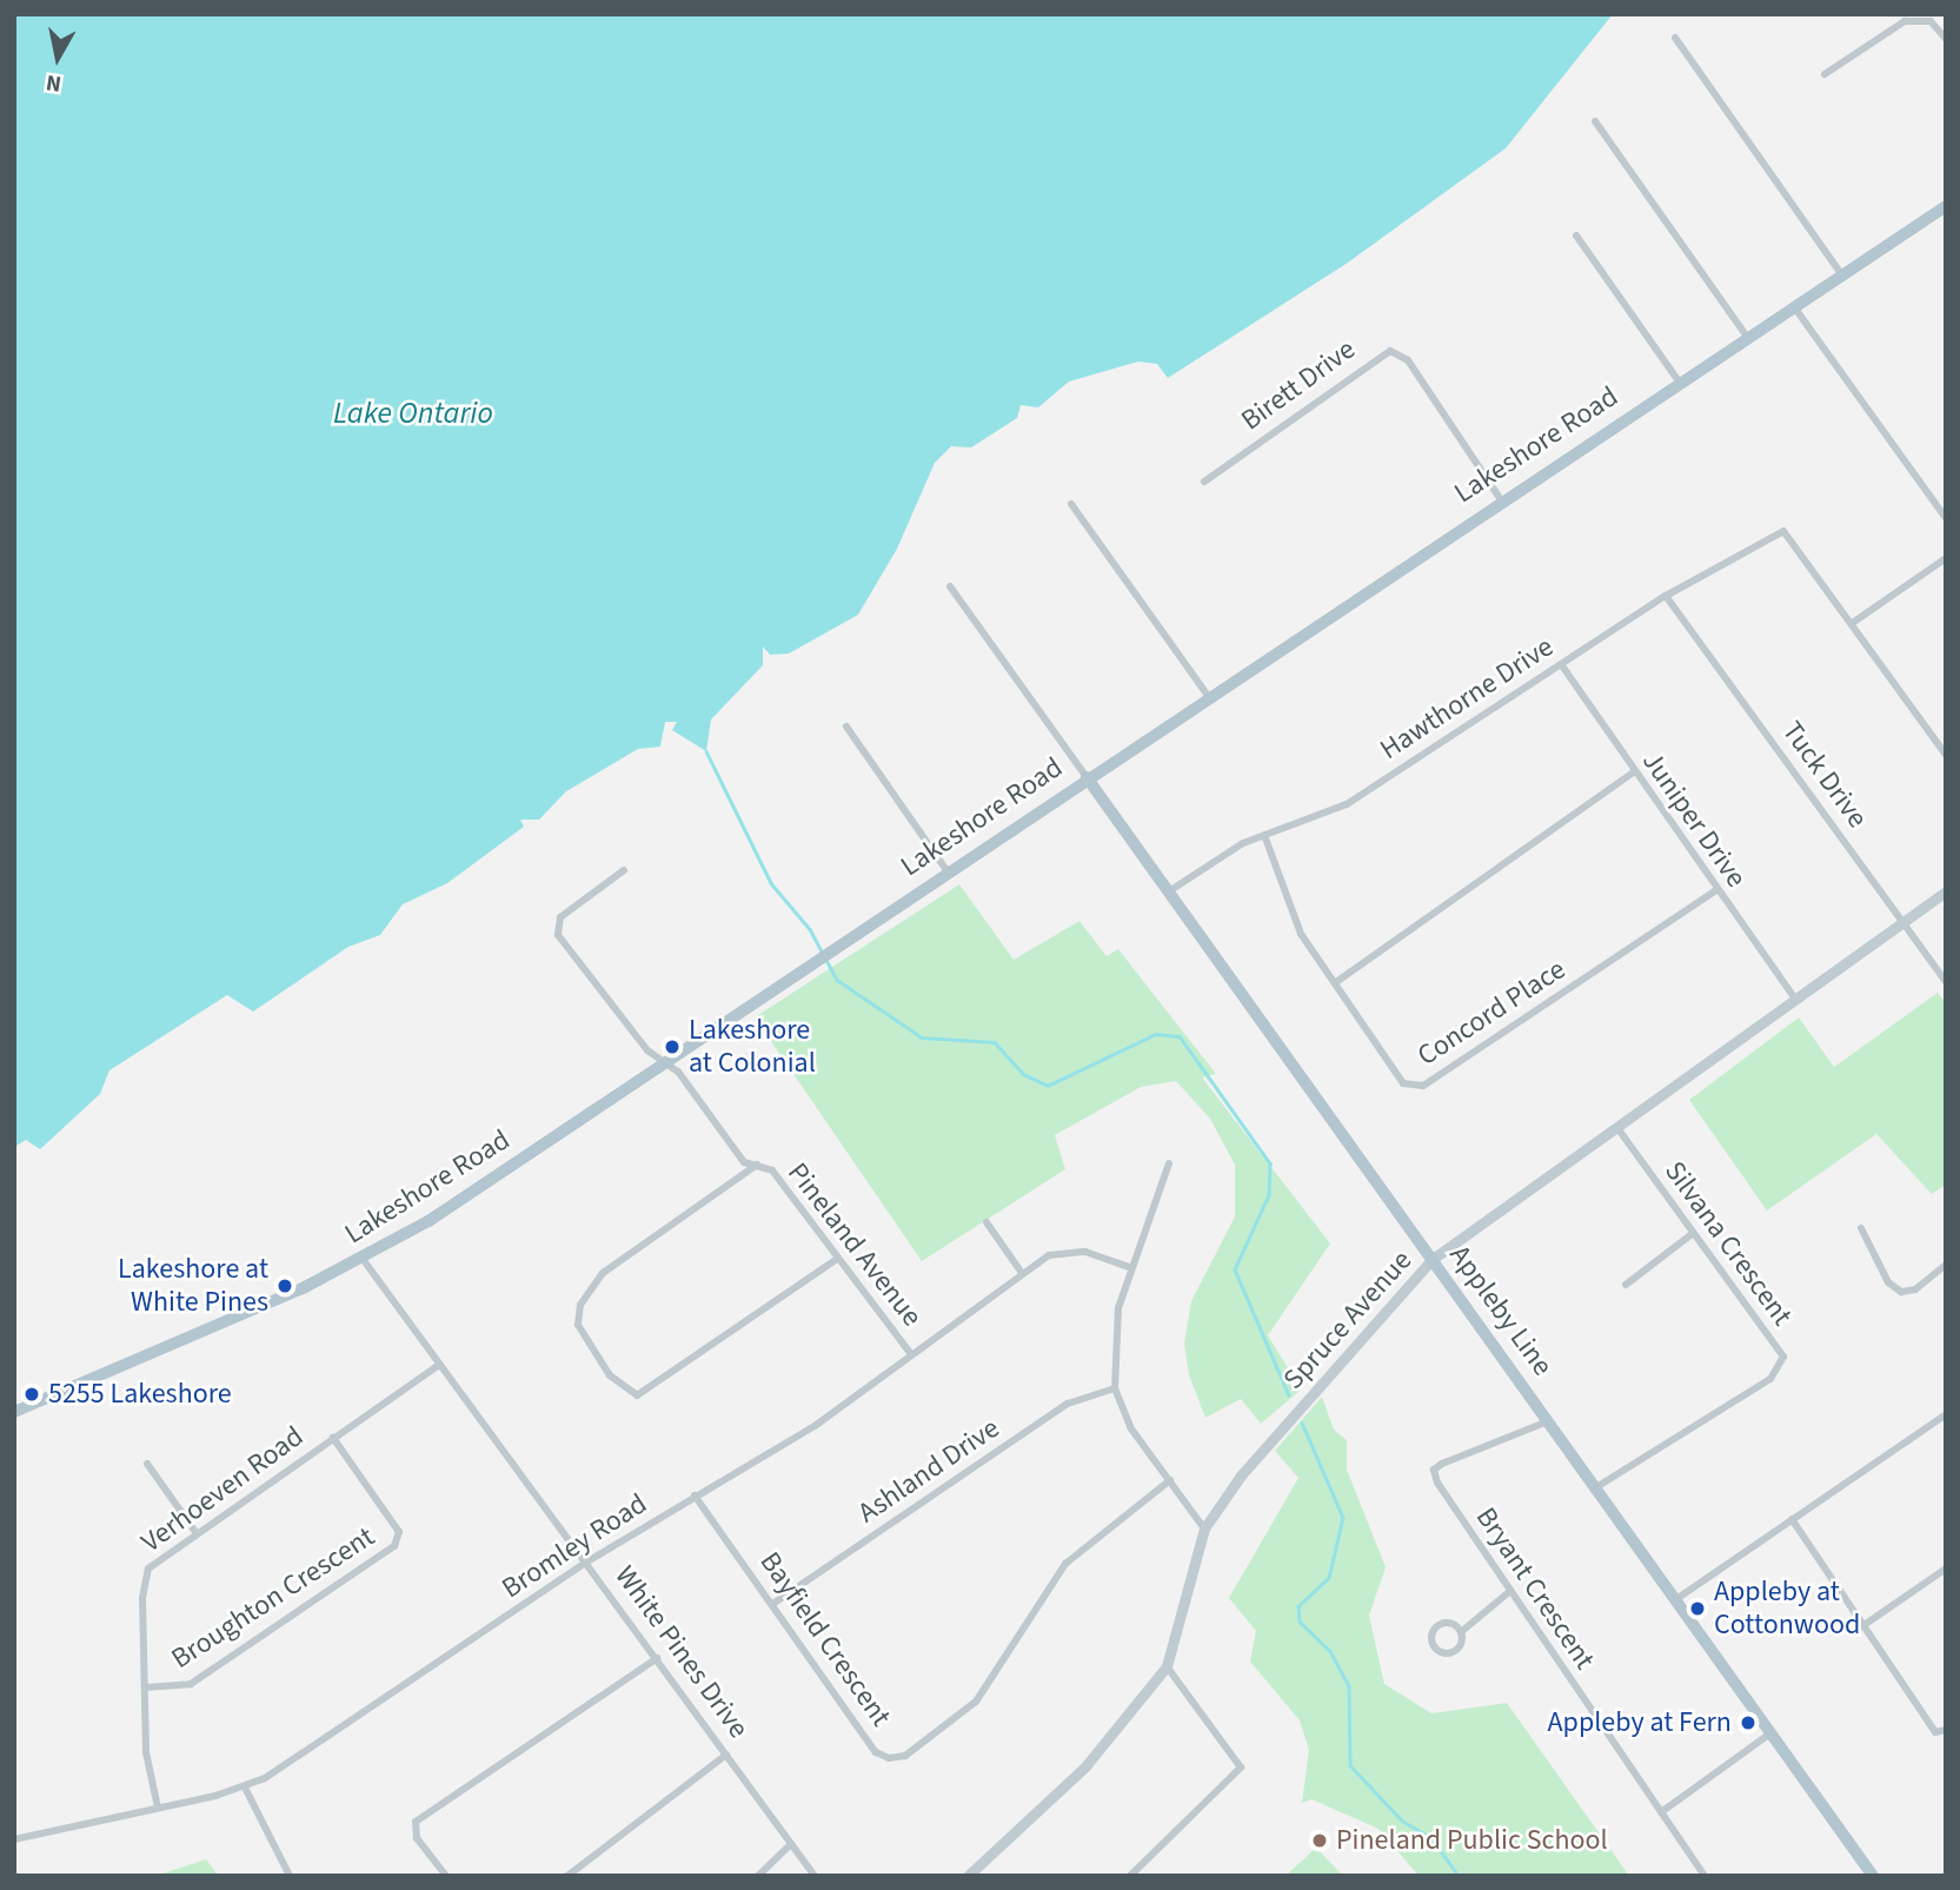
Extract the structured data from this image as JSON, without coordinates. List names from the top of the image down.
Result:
{
  "streets": {
    "main road": ["Lakeshore Road", "Appleby Line"],
    "street": [
      "Birett Drive",
      "Hawthorne Drive",
      "Tuck Drive",
      "Juniper Drive",
      "Concord Place",
      "Silvana Crescent",
      "Pineland Avenue",
      "Spruce Avenue",
      "Ashland Drive",
      "Verhoeven Road",
      "Bromley Road",
      "Bryant Crescent",
      "Broughton Crescent",
      "Bayfield Crescent",
      "White Pines Drive"
    ]
  },
  "crossings": [
    ["Birett Drive", "Lakeshore Road"],
    ["Lakeshore Road", "Pineland Avenue"],
    ["Lakeshore Road", "Appleby Line"],
    ["Lakeshore Road", "White Pines Drive"],
    ["Hawthorne Drive", "Tuck Drive"],
    ["Hawthorne Drive", "Juniper Drive"],
    ["Hawthorne Drive", "Concord Place"],
    ["Hawthorne Drive", "Appleby Line"],
    ["Tuck Drive", "Spruce Avenue"],
    ["Juniper Drive", "Concord Place"],
    ["Juniper Drive", "Spruce Avenue"],
    ["Silvana Crescent", "Appleby Line"],
    ["Silvana Crescent", "Spruce Avenue"],
    ["Pineland Avenue", "Bromley Road"],
    ["Appleby Line", "Spruce Avenue"],
    ["Appleby Line", "Bryant Crescent"],
    ["Ashland Drive", "Bayfield Crescent"],
    ["Verhoeven Road", "Bromley Road"],
    ["Verhoeven Road", "Broughton Crescent"],
    ["Verhoeven Road", "White Pines Drive"],
    ["Bromley Road", "Bayfield Crescent"],
    ["Bromley Road", "White Pines Drive"]
  ],
  "water": ["Lake Ontario"],
  "places": [
    "Lakeshore at Colonial",
    "Lakeshore at White Pines",
    "5255 Lakeshore",
    "Appleby at Cottonwood",
    "Appleby at Fern",
    "Pineland Public School"
  ],
  "north": "bottom"
}
